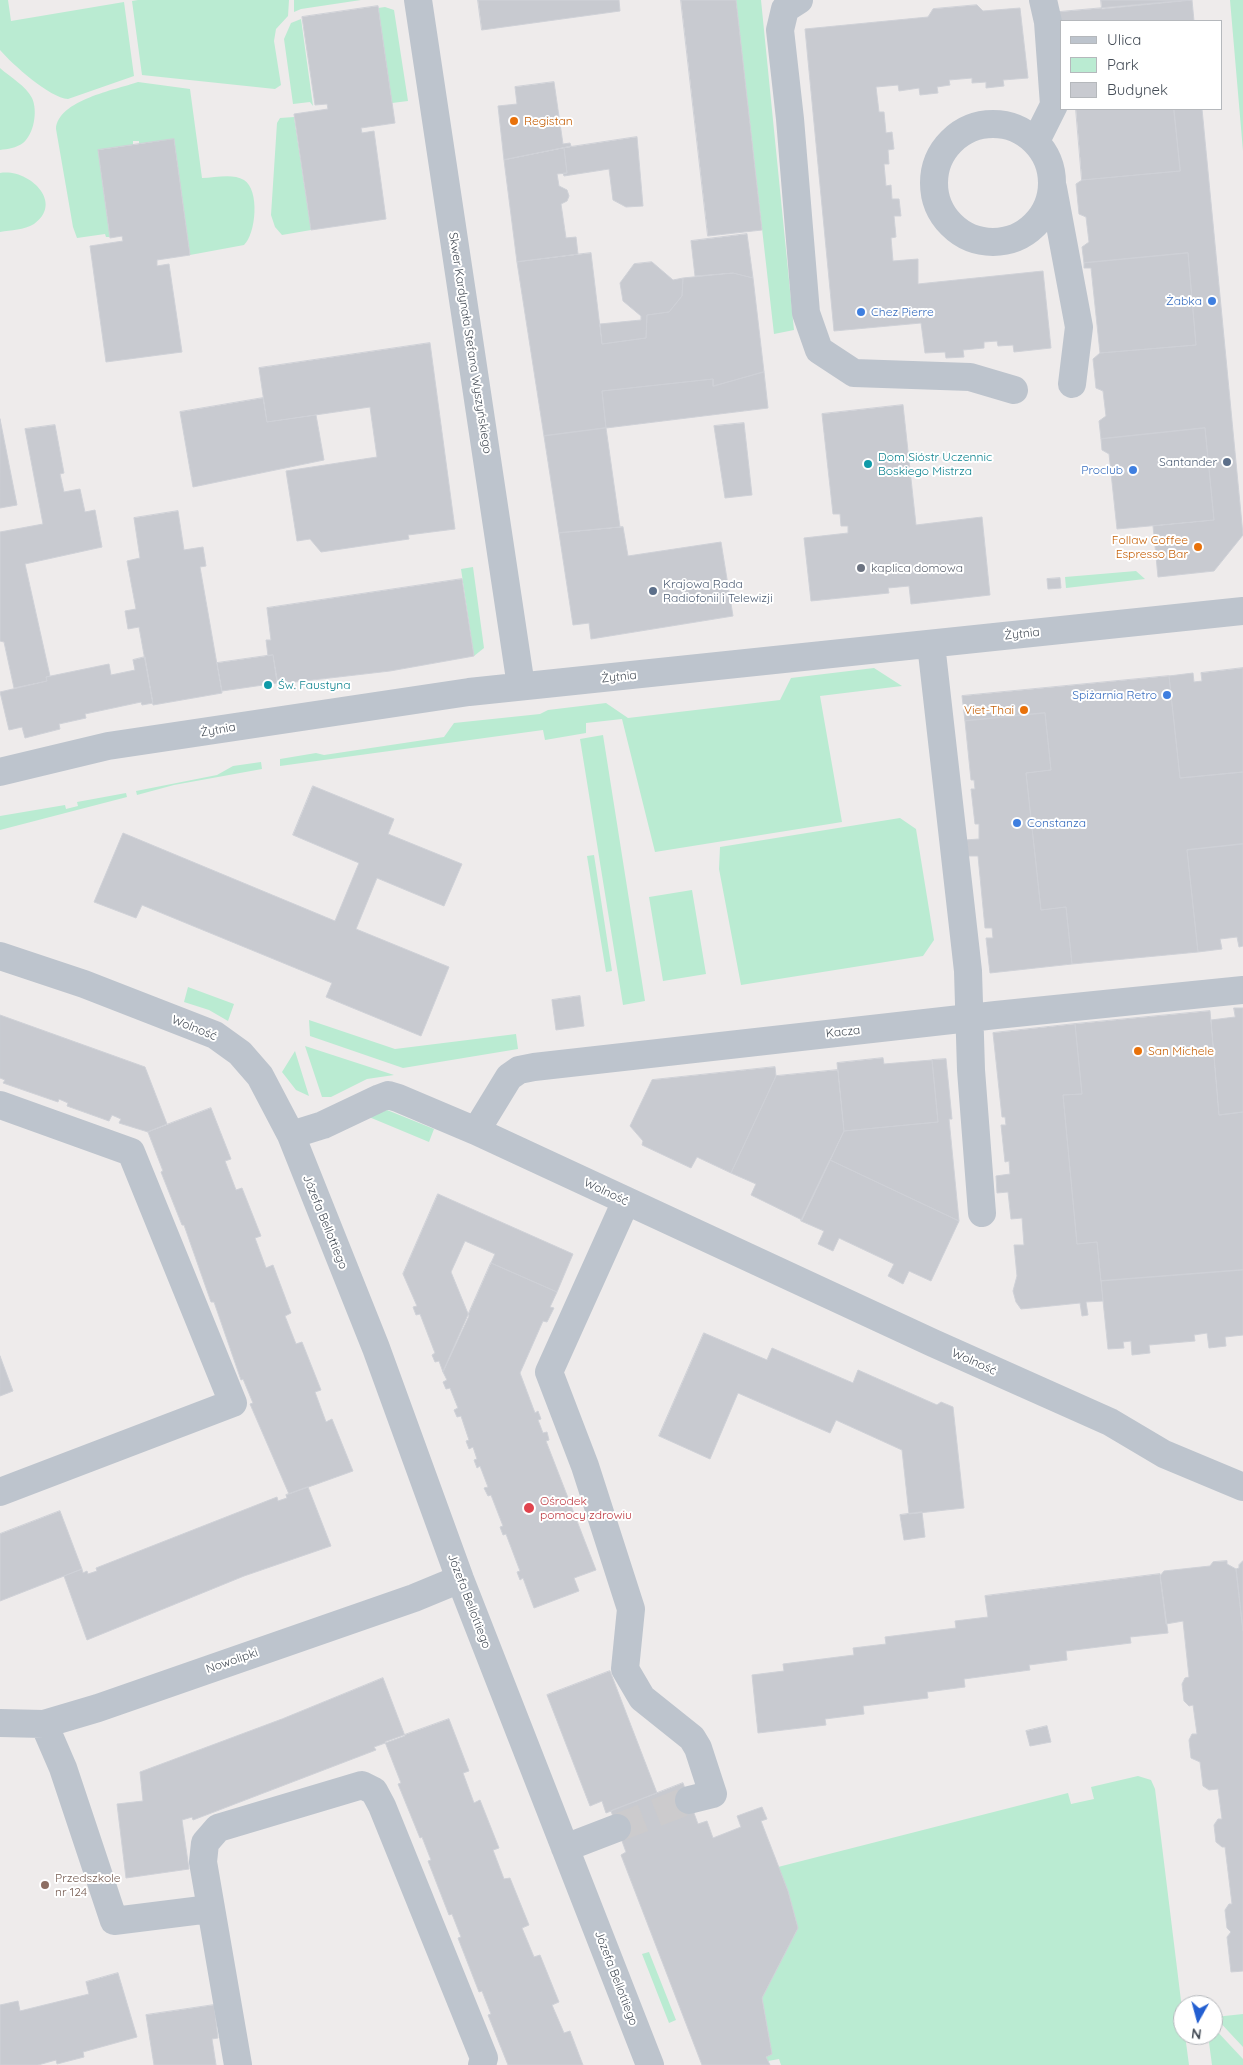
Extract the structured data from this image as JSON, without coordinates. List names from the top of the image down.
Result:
{
  "streets": {
    "street": [
      "Skwer Kardynała Stefana Wyszyńskiego",
      "Żytnia",
      "Wolność",
      "Kacza",
      "Józefa Bellottiego",
      "Nowolipki"
    ]
  },
  "crossings": [
    ["Skwer Kardynała Stefana Wyszyńskiego", "Żytnia"],
    ["Wolność", "Kacza"],
    ["Wolność", "Józefa Bellottiego"],
    ["Józefa Bellottiego", "Nowolipki"]
  ],
  "places": [
    "Registan",
    "Żabka",
    "Chez Pierre",
    "Santander",
    "Dom Sióstr Uczennic Boskiego Mistrza",
    "Proclub",
    "Follaw Coffee Espresso Bar",
    "kaplica domowa",
    "Krajowa Rada Radiofonii i Telewizji",
    "Św. Faustyna",
    "Spiżarnia Retro",
    "Viet-Thai",
    "Constanza",
    "San Michele",
    "Ośrodek pomocy zdrowiu",
    "Przedszkole nr 124"
  ],
  "legend": ["Ulica", "Park", "Budynek"],
  "north": "bottom"
}
